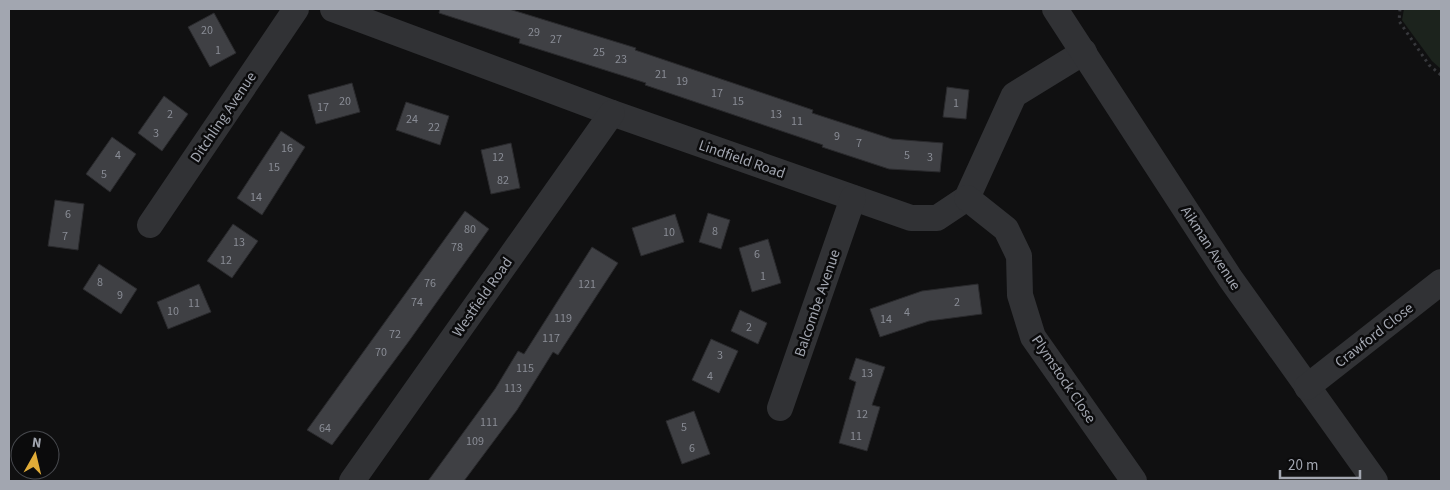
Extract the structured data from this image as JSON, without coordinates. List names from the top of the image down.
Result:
{
  "streets": {
    "street": [
      "Ditchling Avenue",
      "Lindfield Road",
      "Aikman Avenue",
      "Westfield Road",
      "Balcombe Avenue",
      "Crawford Close",
      "Plymstock Close"
    ]
  },
  "crossings": [
    ["Lindfield Road", "Westfield Road"],
    ["Lindfield Road", "Balcombe Avenue"],
    ["Lindfield Road", "Plymstock Close"],
    ["Aikman Avenue", "Crawford Close"]
  ],
  "house_numbers": [
    "20",
    "29",
    "27",
    "1",
    "25",
    "23",
    "21",
    "19",
    "17",
    "20",
    "15",
    "1",
    "17",
    "2",
    "13",
    "24",
    "11",
    "22",
    "3",
    "9",
    "7",
    "16",
    "4",
    "5",
    "12",
    "3",
    "15",
    "5",
    "82",
    "14",
    "6",
    "80",
    "8",
    "10",
    "7",
    "13",
    "78",
    "6",
    "12",
    "1",
    "8",
    "76",
    "121",
    "9",
    "74",
    "2",
    "11",
    "10",
    "4",
    "119",
    "14",
    "2",
    "72",
    "117",
    "70",
    "3",
    "115",
    "13",
    "4",
    "113",
    "12",
    "111",
    "5",
    "64",
    "11",
    "109",
    "6"
  ],
  "scale_bar": "20 m",
  "north": "top"
}
